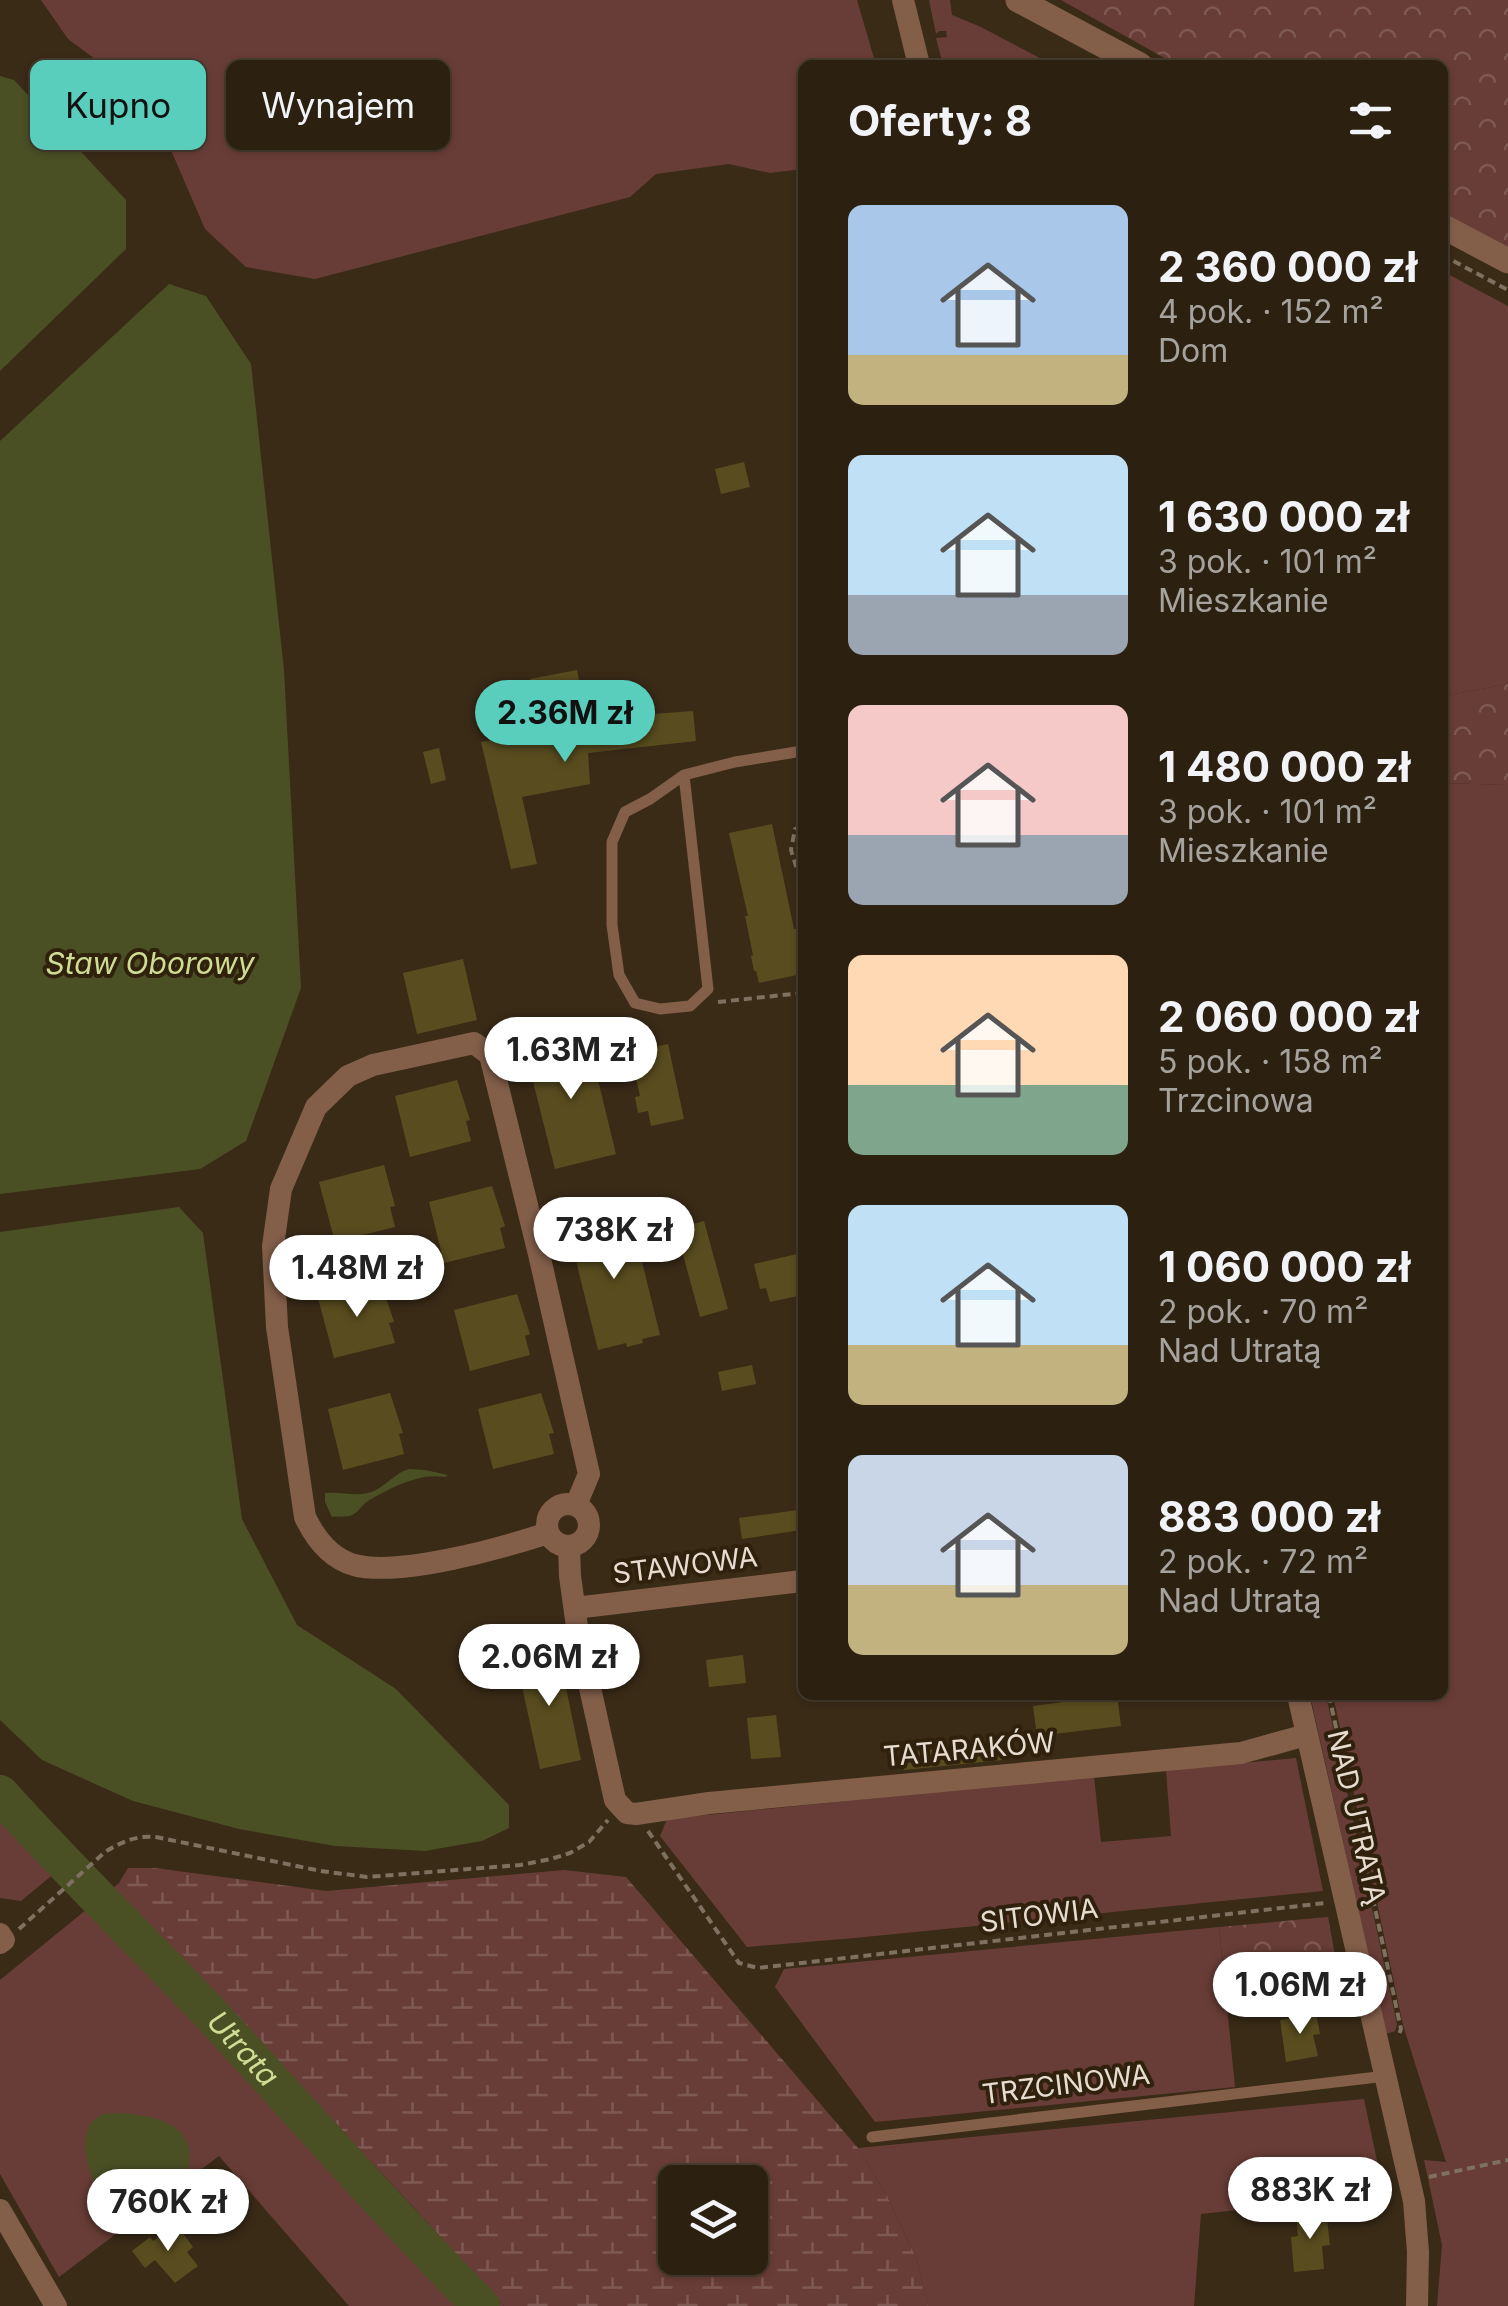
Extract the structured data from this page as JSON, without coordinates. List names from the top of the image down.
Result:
{
  "streets": {
    "street": ["STAWOWA", "TATARAKÓW", "NAD UTRATĄ"],
    "lane": ["TRZCINOWA"],
    "path": ["SITOWIA"]
  },
  "crossings": [
    ["TATARAKÓW", "NAD UTRATĄ"],
    ["TATARAKÓW", "SITOWIA"],
    ["NAD UTRATĄ", "SITOWIA"],
    ["NAD UTRATĄ", "TRZCINOWA"]
  ],
  "water": ["Staw Oborowy", "Utrata"],
  "page": {
    "chip": ["Kupno", "Wynajem"],
    "heading": "Oferty: 8",
    "list": [
      {
        "name": "2 360 000 zł",
        "note": "4 pok. · 152 m² · Dom"
      },
      {
        "name": "1 630 000 zł",
        "note": "3 pok. · 101 m² · Mieszkanie"
      },
      {
        "name": "1 480 000 zł",
        "note": "3 pok. · 101 m² · Mieszkanie"
      },
      {
        "name": "2 060 000 zł",
        "note": "5 pok. · 158 m² · Trzcinowa"
      },
      {
        "name": "1 060 000 zł",
        "note": "2 pok. · 70 m² · Nad Utratą"
      },
      {
        "name": "883 000 zł",
        "note": "2 pok. · 72 m² · Nad Utratą"
      }
    ],
    "price": [
      "2.36M zł",
      "1.63M zł",
      "738K zł",
      "1.48M zł",
      "2.06M zł",
      "1.06M zł",
      "883K zł",
      "760K zł"
    ]
  }
}
